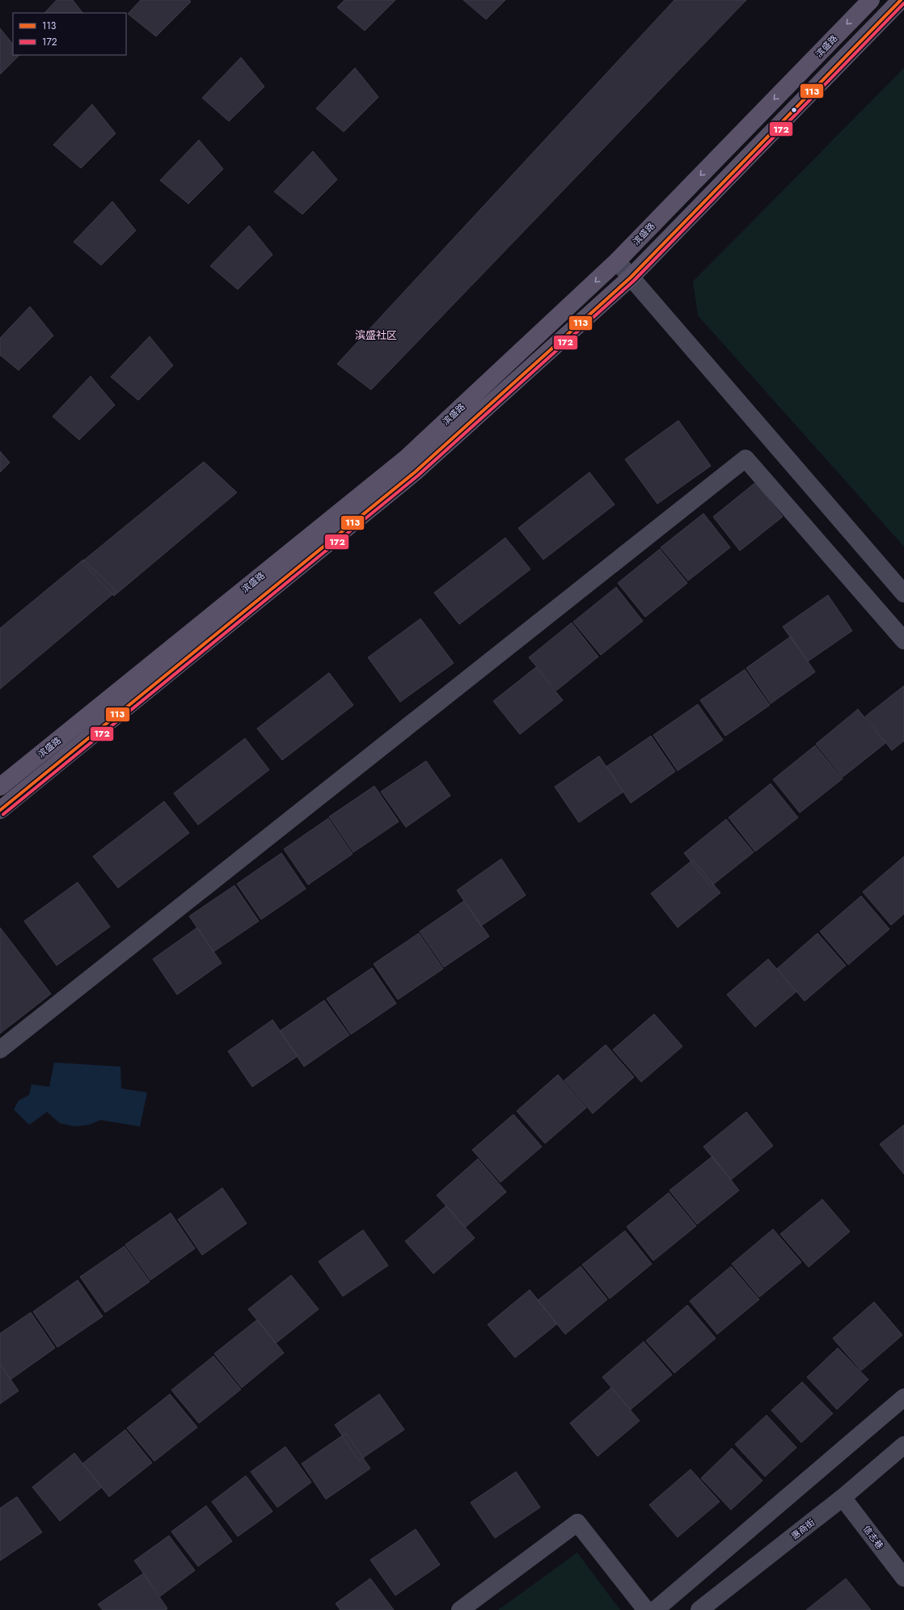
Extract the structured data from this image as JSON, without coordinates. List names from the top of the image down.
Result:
{
  "streets": {
    "main road": ["滨盛路"],
    "street": ["惠商街", "信志巷"]
  },
  "crossings": [
    ["惠商街", "信志巷"]
  ],
  "districts": ["滨盛社区"],
  "lines": ["transit line 113", "transit line 172"],
  "legend": ["113", "172"]
}
